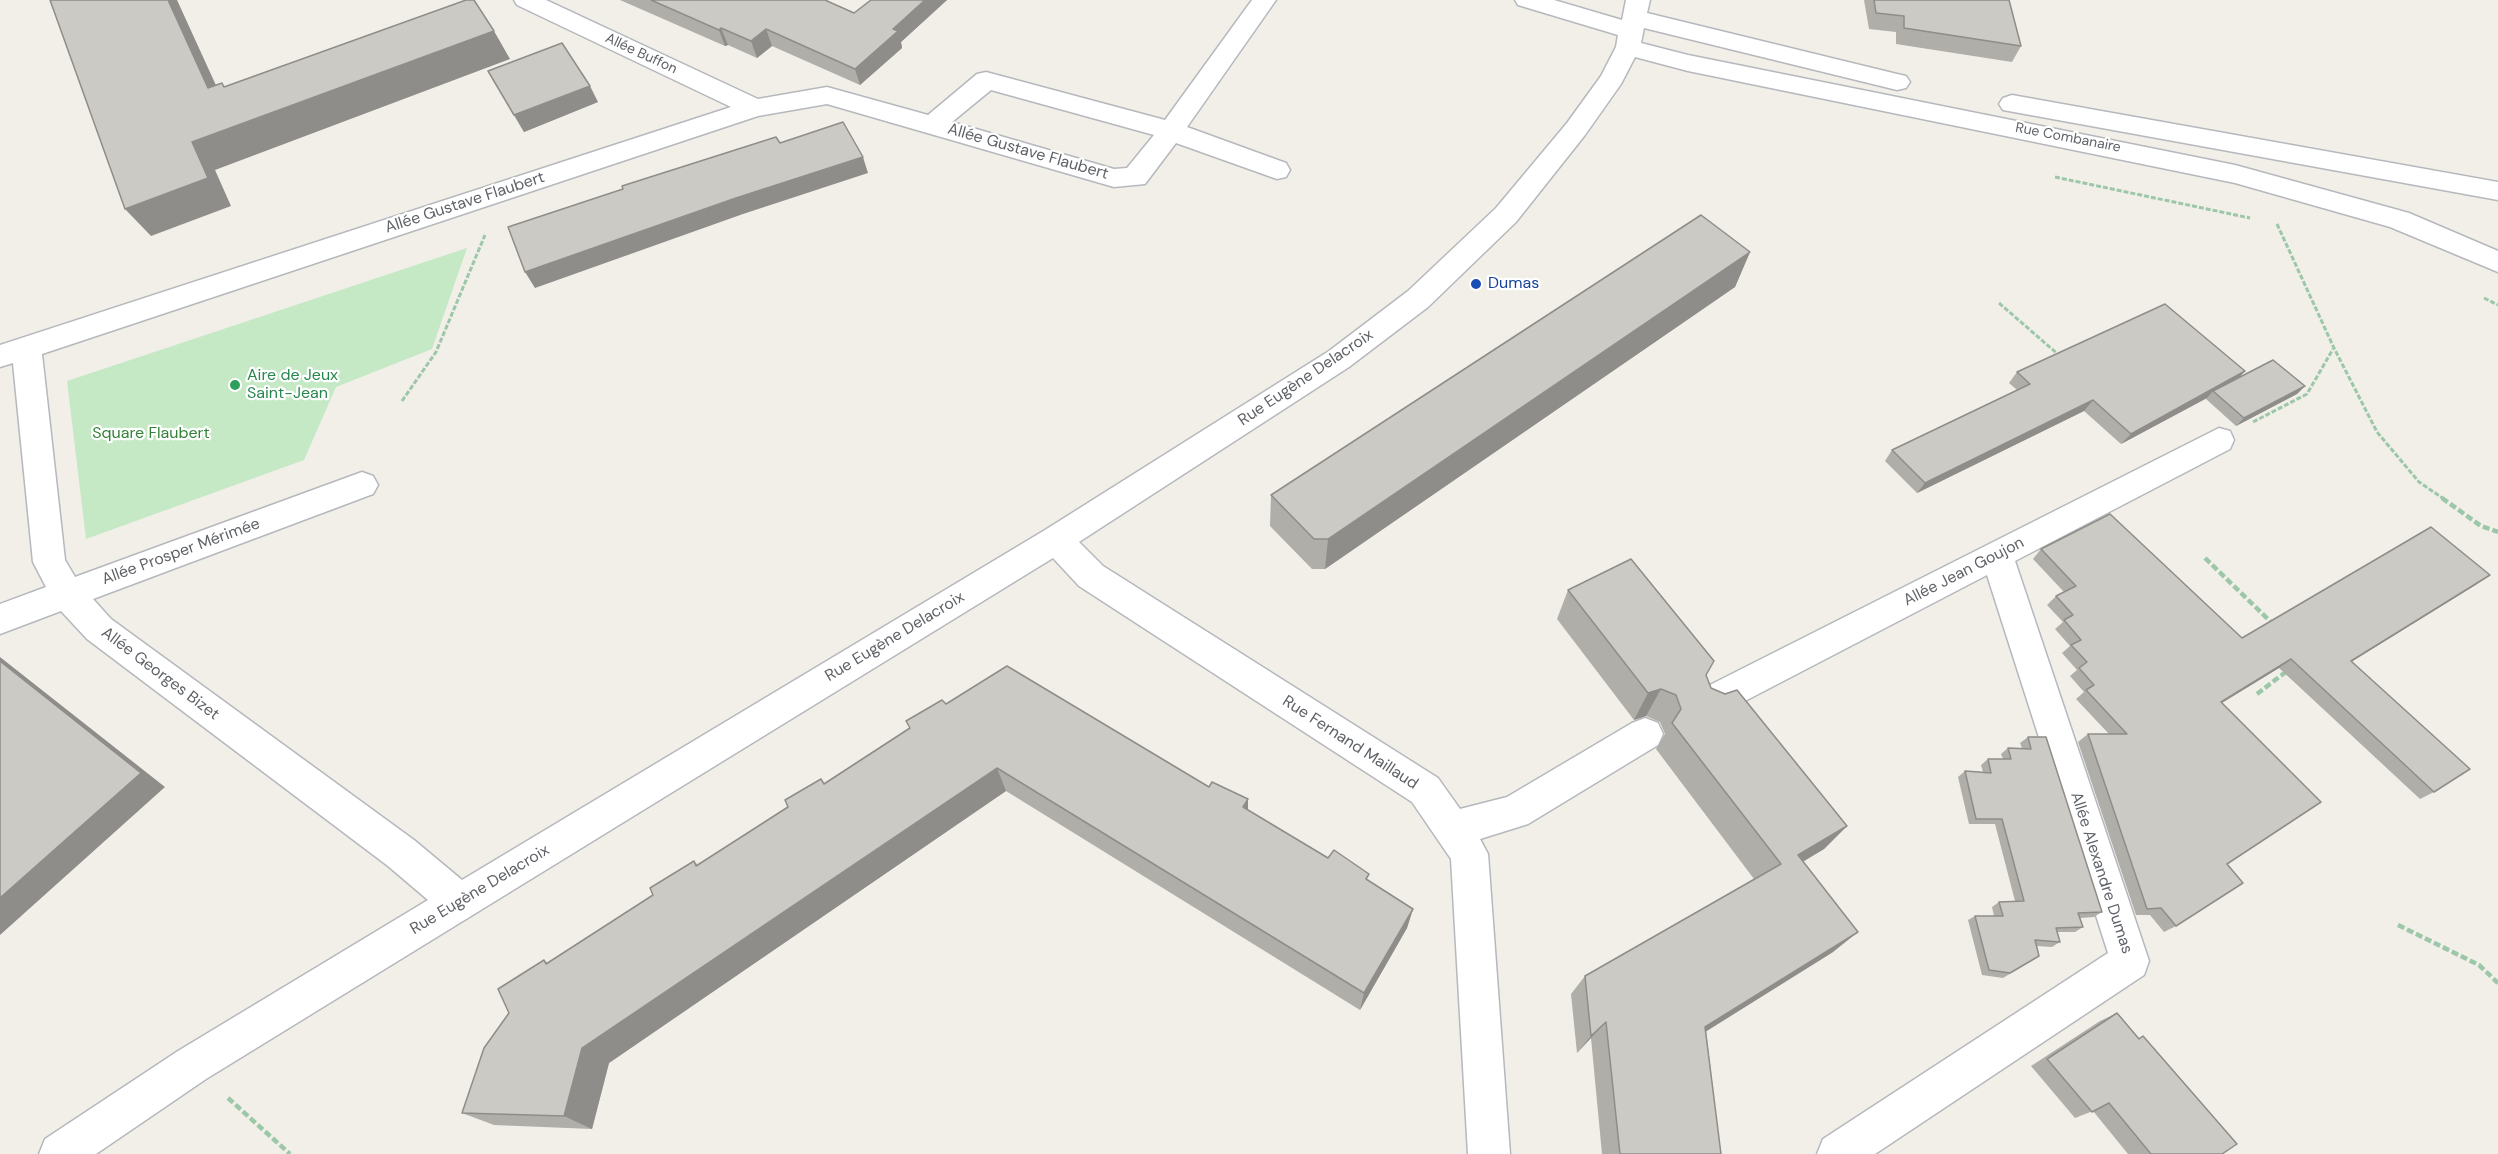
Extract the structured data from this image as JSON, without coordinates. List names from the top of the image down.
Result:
{
  "streets": {
    "street": [
      "Allée Buffon",
      "Rue Combanaire",
      "Allée Gustave Flaubert",
      "Rue Eugène Delacroix",
      "Allée Prosper Mérimée",
      "Allée Jean Goujon",
      "Allée Georges Bizet",
      "Rue Fernand Maillaud",
      "Allée Alexandre Dumas"
    ]
  },
  "crossings": [
    ["Allée Buffon", "Allée Gustave Flaubert"],
    ["Rue Combanaire", "Rue Eugène Delacroix"],
    ["Allée Gustave Flaubert", "Allée Georges Bizet"],
    ["Rue Eugène Delacroix", "Allée Georges Bizet"],
    ["Rue Eugène Delacroix", "Rue Fernand Maillaud"],
    ["Allée Prosper Mérimée", "Allée Georges Bizet"],
    ["Allée Jean Goujon", "Allée Alexandre Dumas"]
  ],
  "parks": ["Square Flaubert"],
  "places": ["Dumas", "Aire de Jeux Saint-Jean"]
}
